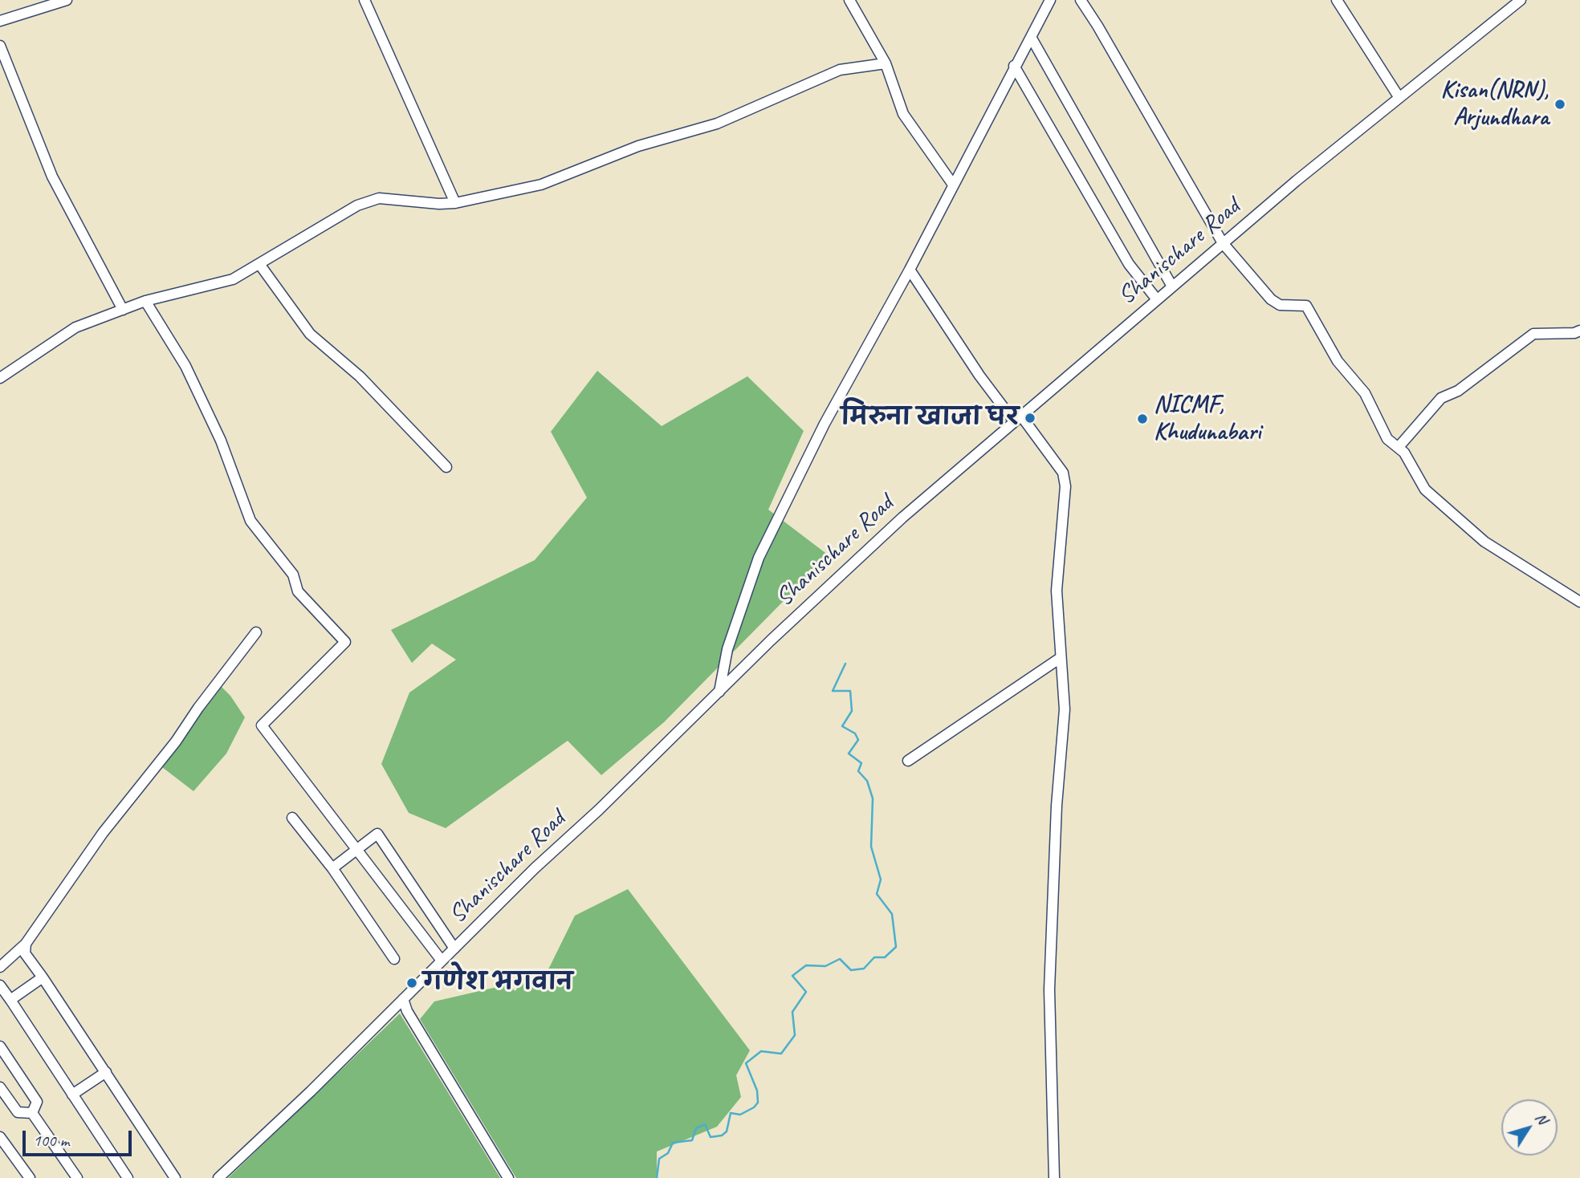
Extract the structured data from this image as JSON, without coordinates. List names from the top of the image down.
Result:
{
  "streets": {
    "street": ["Shanischare Road"]
  },
  "places": [
    "Kisan(NRN), Arjundhara",
    "मिरुना खाजा घर",
    "NICMF, Khudunabari",
    "गणेश भगवान"
  ],
  "scale_bar": "100 m",
  "north": "top right"
}
